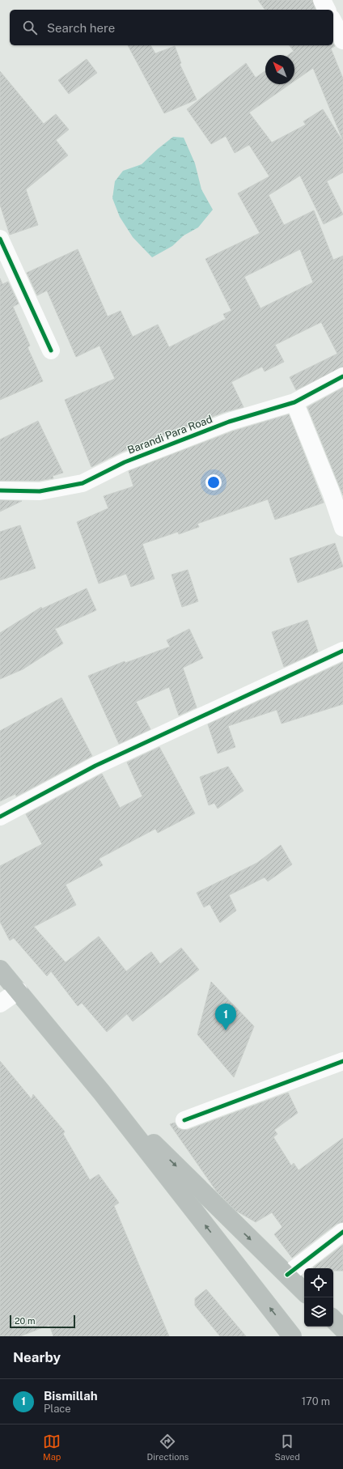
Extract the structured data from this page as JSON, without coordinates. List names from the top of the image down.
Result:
{
  "streets": {
    "street": ["Barandi Para Road"]
  },
  "scale_bar": "20 m",
  "north": "top left",
  "page": {
    "search": "Search here",
    "pins": "1",
    "scale": "20 m",
    "heading": "Nearby",
    "list": [
      {
        "mark": "1",
        "name": "Bismillah",
        "note": "Place",
        "value": "170 m"
      }
    ],
    "nav": ["Map", "Directions", "Saved"]
  }
}
